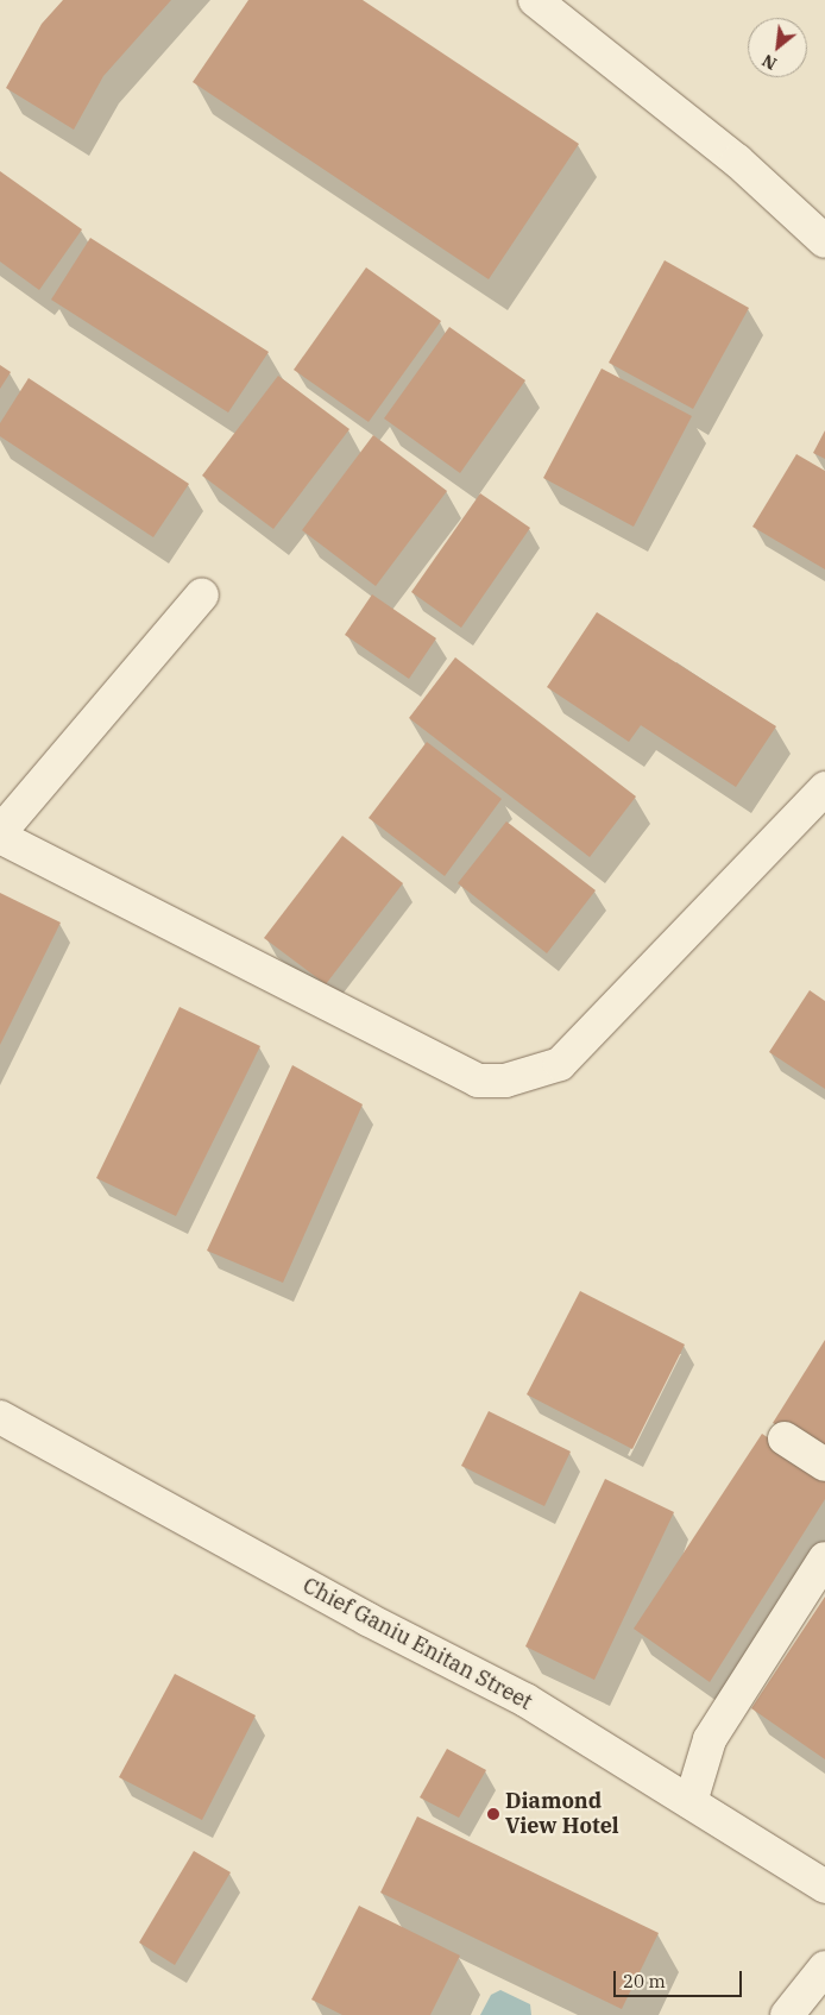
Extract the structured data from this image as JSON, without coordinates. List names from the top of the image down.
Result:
{
  "streets": {
    "street": ["Chief Ganiu Enitan Street"]
  },
  "places": ["Diamond View Hotel"],
  "scale_bar": "20 m",
  "north": "bottom left"
}
